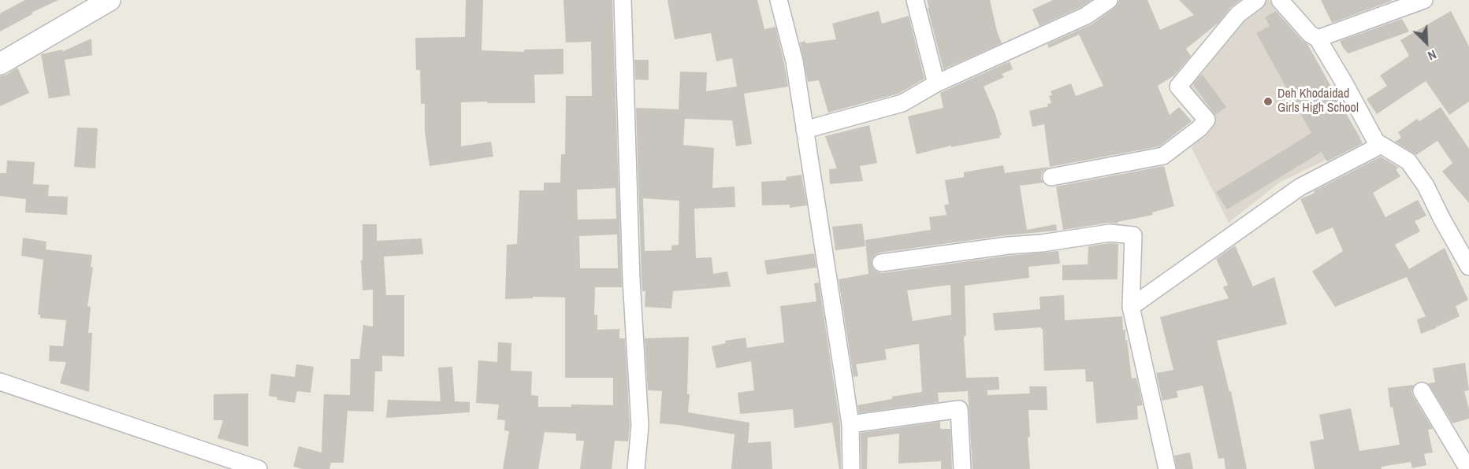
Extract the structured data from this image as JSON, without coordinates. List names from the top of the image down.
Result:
{
  "places": ["Deh Khodaidad Girls High School"],
  "north": "bottom right"
}
